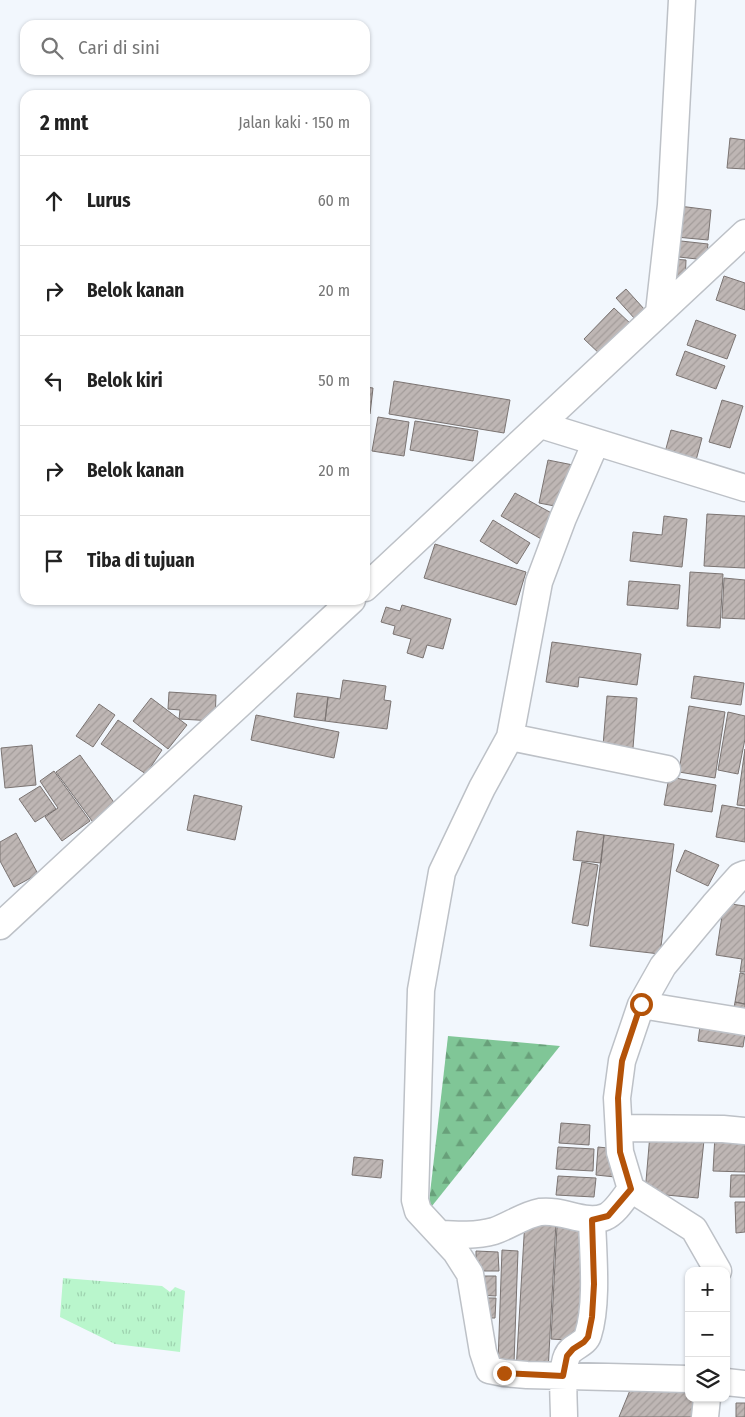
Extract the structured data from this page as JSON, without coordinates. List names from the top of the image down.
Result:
{
  "page": {
    "search": "Cari di sini",
    "heading": ["2 mnt", "Jalan kaki · 150 m"],
    "list": [
      ["Lurus", "60 m"],
      ["Belok kanan", "20 m"],
      ["Belok kiri", "50 m"],
      ["Belok kanan", "20 m"],
      "Tiba di tujuan"
    ],
    "map_buttons": ["+", "−"]
  }
}
